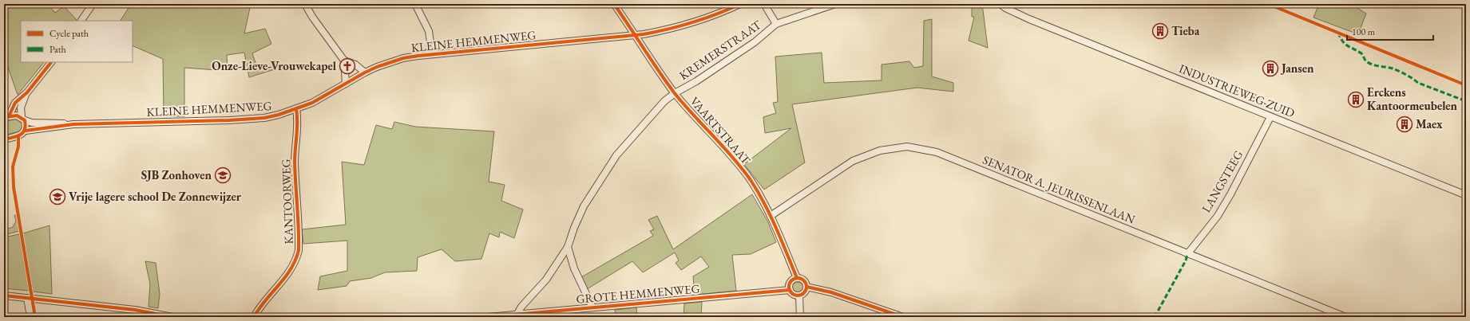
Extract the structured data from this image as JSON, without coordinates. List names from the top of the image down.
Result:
{
  "streets": {
    "street": [
      "KLEINE HEMMENWEG",
      "KREMERSTRAAT",
      "INDUSTRIEWEG-ZUID",
      "VAARTSTRAAT",
      "LANGSTEEG",
      "SENATOR A. JEURISSENLAAN",
      "KANTOORWEG",
      "GROTE HEMMENWEG"
    ]
  },
  "crossings": [
    ["KLEINE HEMMENWEG", "VAARTSTRAAT"],
    ["KLEINE HEMMENWEG", "KANTOORWEG"],
    ["KREMERSTRAAT", "VAARTSTRAAT"],
    ["KREMERSTRAAT", "GROTE HEMMENWEG"],
    ["INDUSTRIEWEG-ZUID", "LANGSTEEG"],
    ["VAARTSTRAAT", "SENATOR A. JEURISSENLAAN"],
    ["VAARTSTRAAT", "GROTE HEMMENWEG"],
    ["LANGSTEEG", "SENATOR A. JEURISSENLAAN"]
  ],
  "places": {
    "building": [
      "Tieba",
      "Jansen",
      "Erckens Kantoormeubelen",
      "Maex"
    ],
    "church": ["Onze-Lieve-Vrouwekapel"],
    "school or university": ["SJB Zonhoven", "Vrije lagere school De Zonnewijzer"]
  },
  "legend": ["Cycle path", "Path"],
  "scale_bar": "100 m"
}
